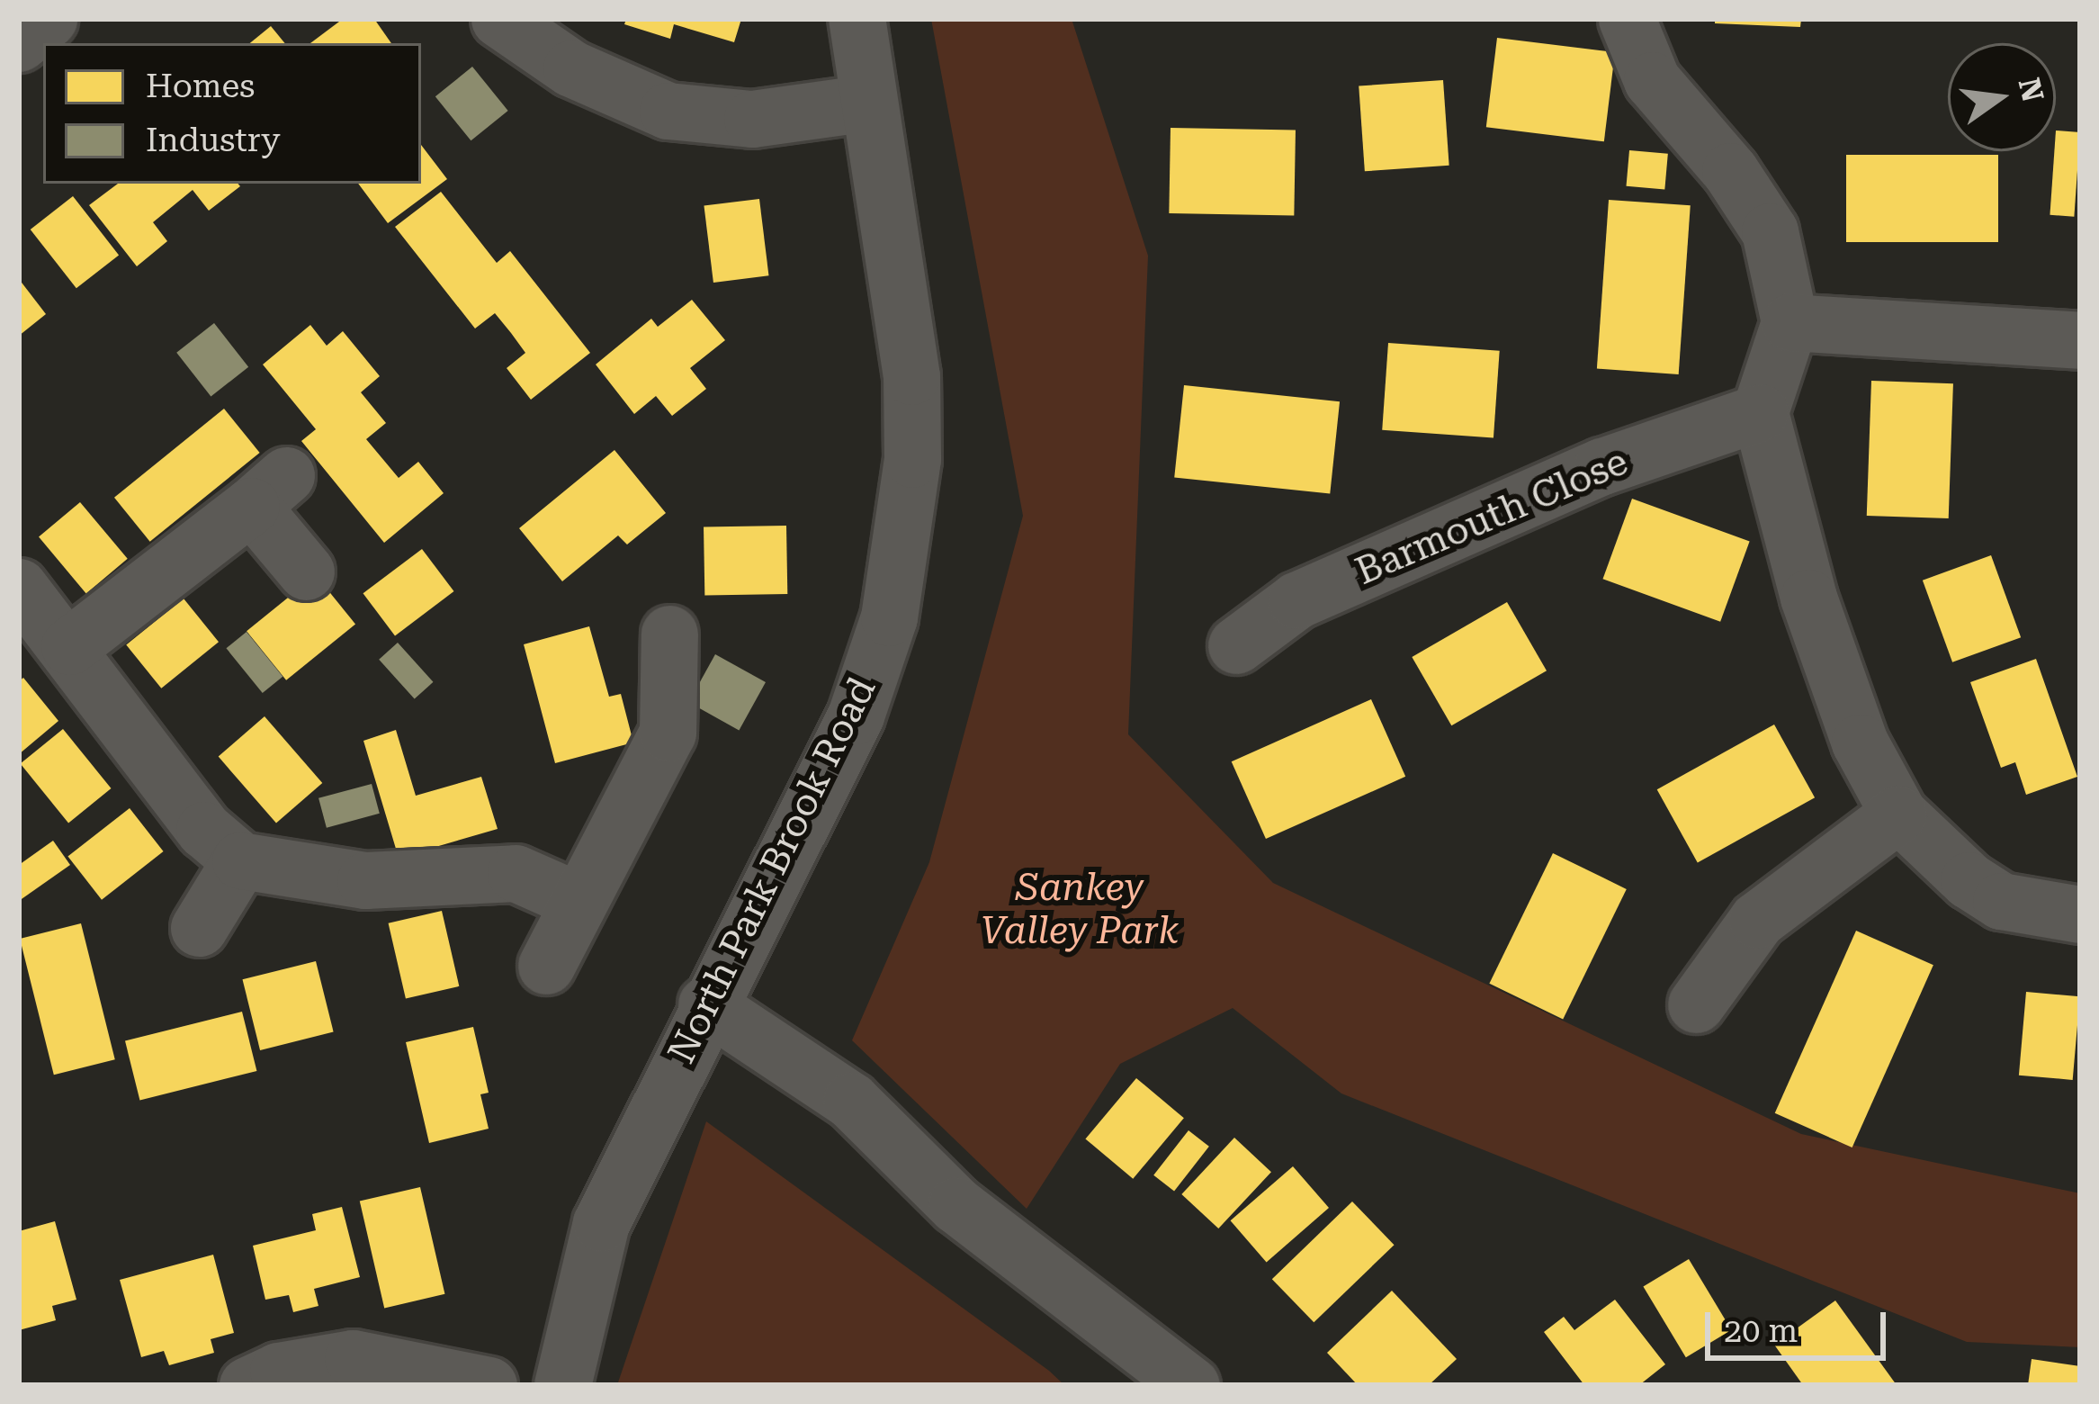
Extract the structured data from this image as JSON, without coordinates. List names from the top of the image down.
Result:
{
  "streets": {
    "street": ["Barmouth Close", "North Park Brook Road"]
  },
  "parks": ["Sankey Valley Park"],
  "legend": ["Homes", "Industry"],
  "scale_bar": "20 m",
  "north": "right"
}
